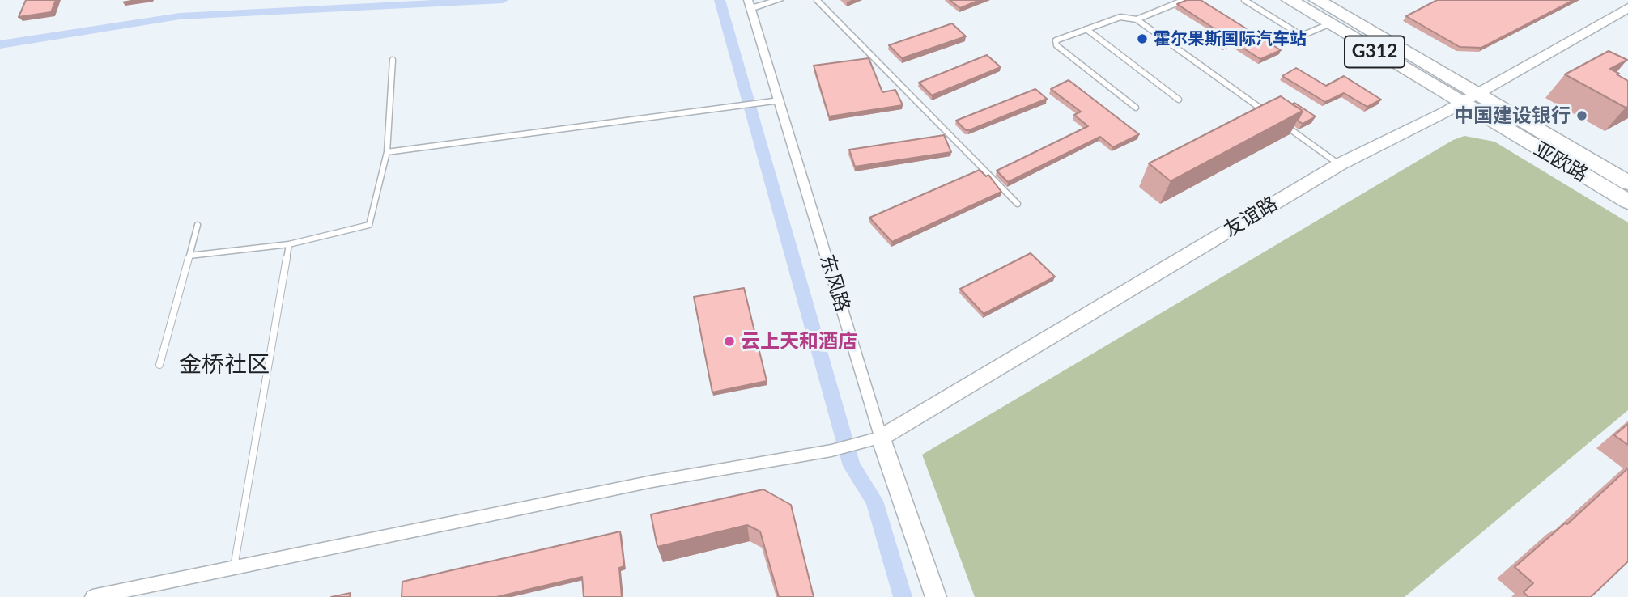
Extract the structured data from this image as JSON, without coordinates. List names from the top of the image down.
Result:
{
  "streets": {
    "highway": ["G312", "亚欧路"],
    "street": ["友谊路", "东风路"]
  },
  "crossings": [
    ["亚欧路", "友谊路"],
    ["友谊路", "东风路"]
  ],
  "districts": ["金桥社区"],
  "places": ["霍尔果斯国际汽车站", "中国建设银行", "云上天和酒店"]
}
